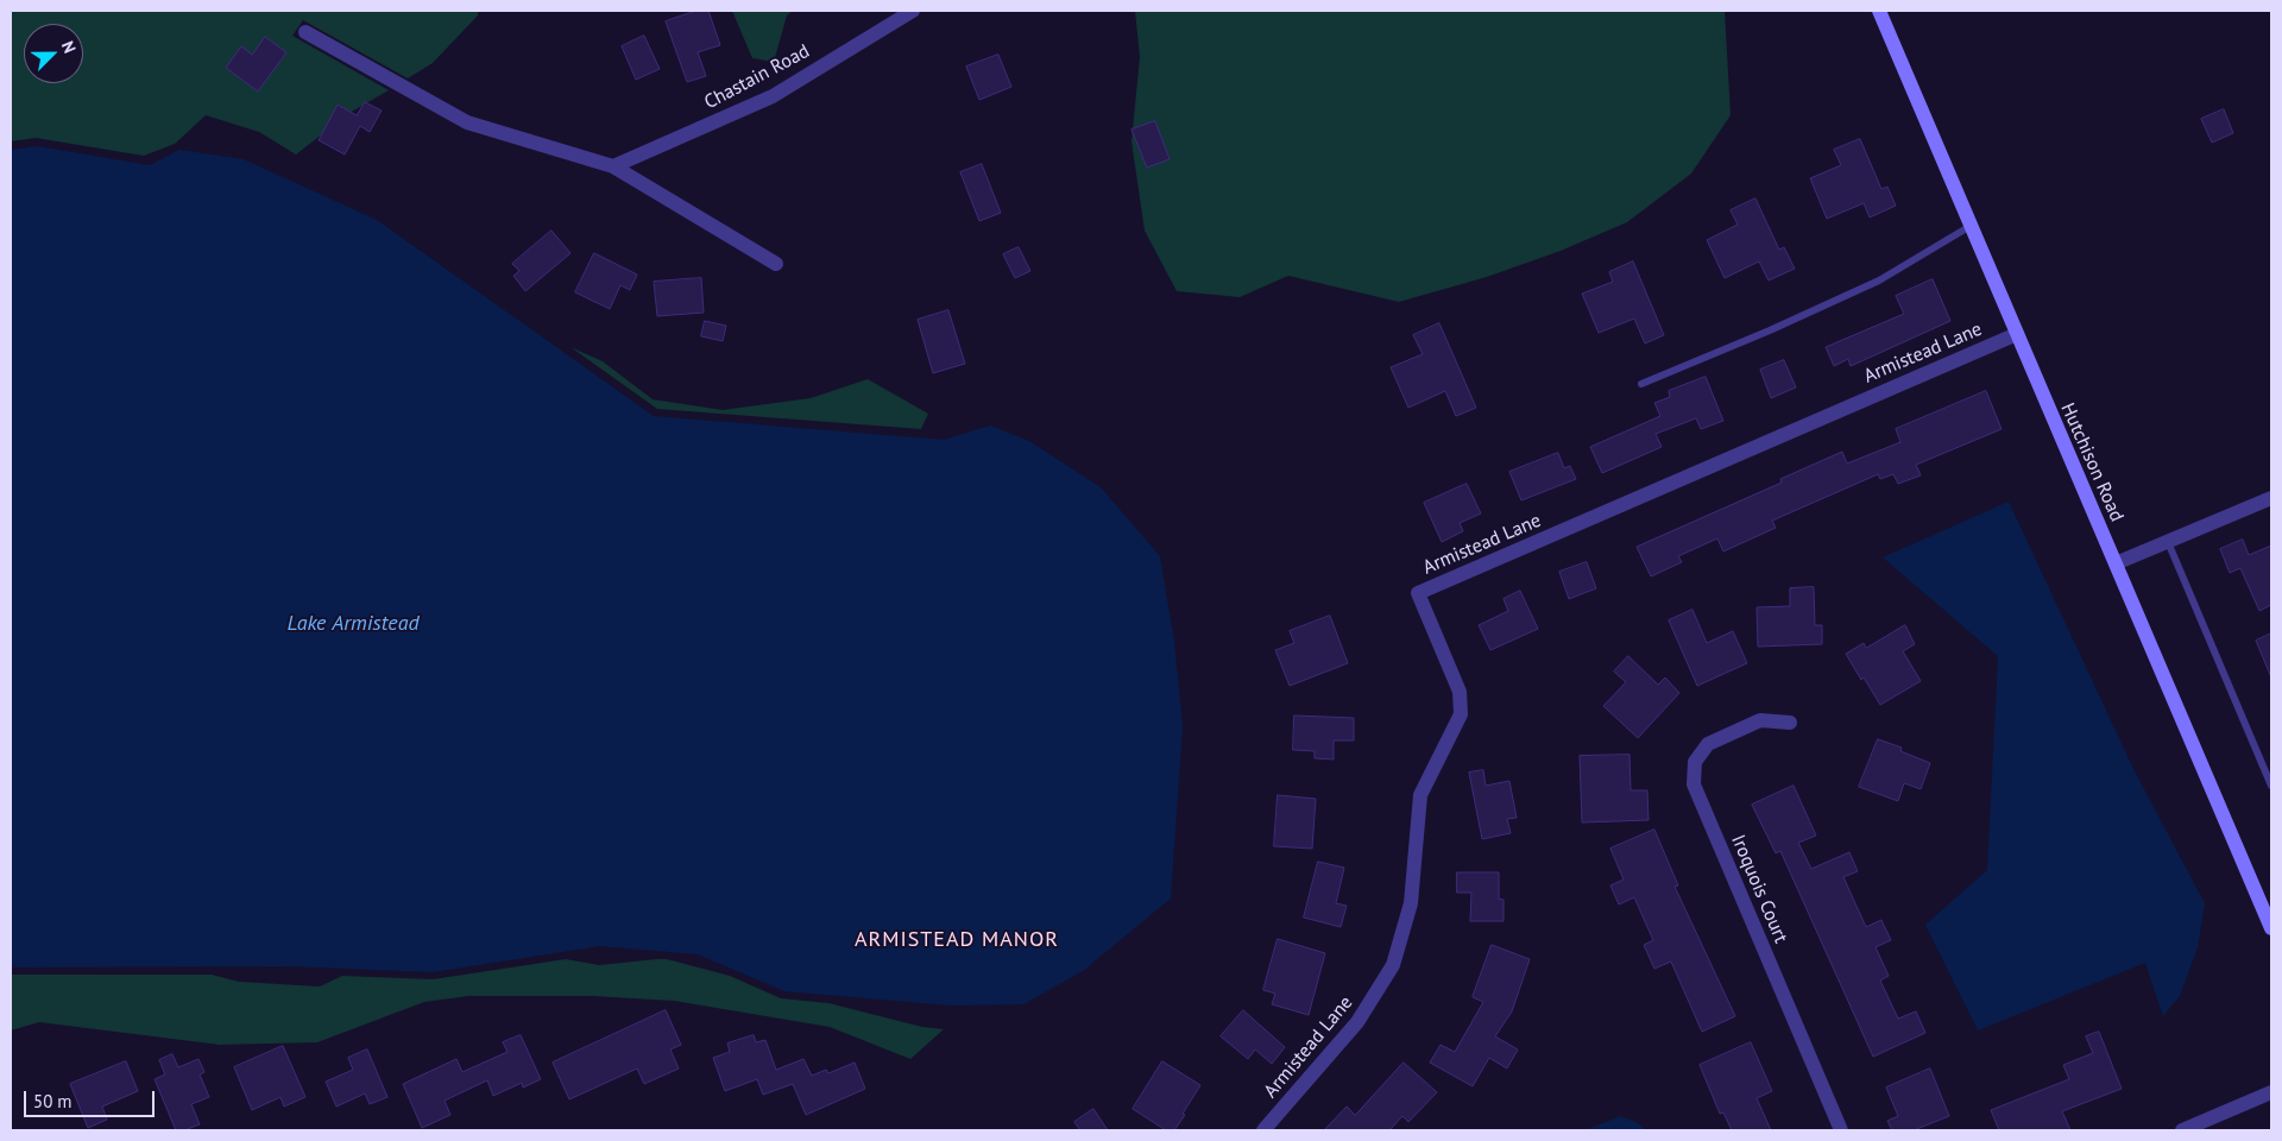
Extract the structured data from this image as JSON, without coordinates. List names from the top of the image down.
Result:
{
  "streets": {
    "street": [
      "Chastain Road",
      "Armistead Lane",
      "Hutchison Road",
      "Iroquois Court"
    ]
  },
  "crossings": [
    ["Armistead Lane", "Hutchison Road"]
  ],
  "districts": ["ARMISTEAD MANOR"],
  "water": ["Lake Armistead"],
  "scale_bar": "50 m",
  "north": "top right"
}
